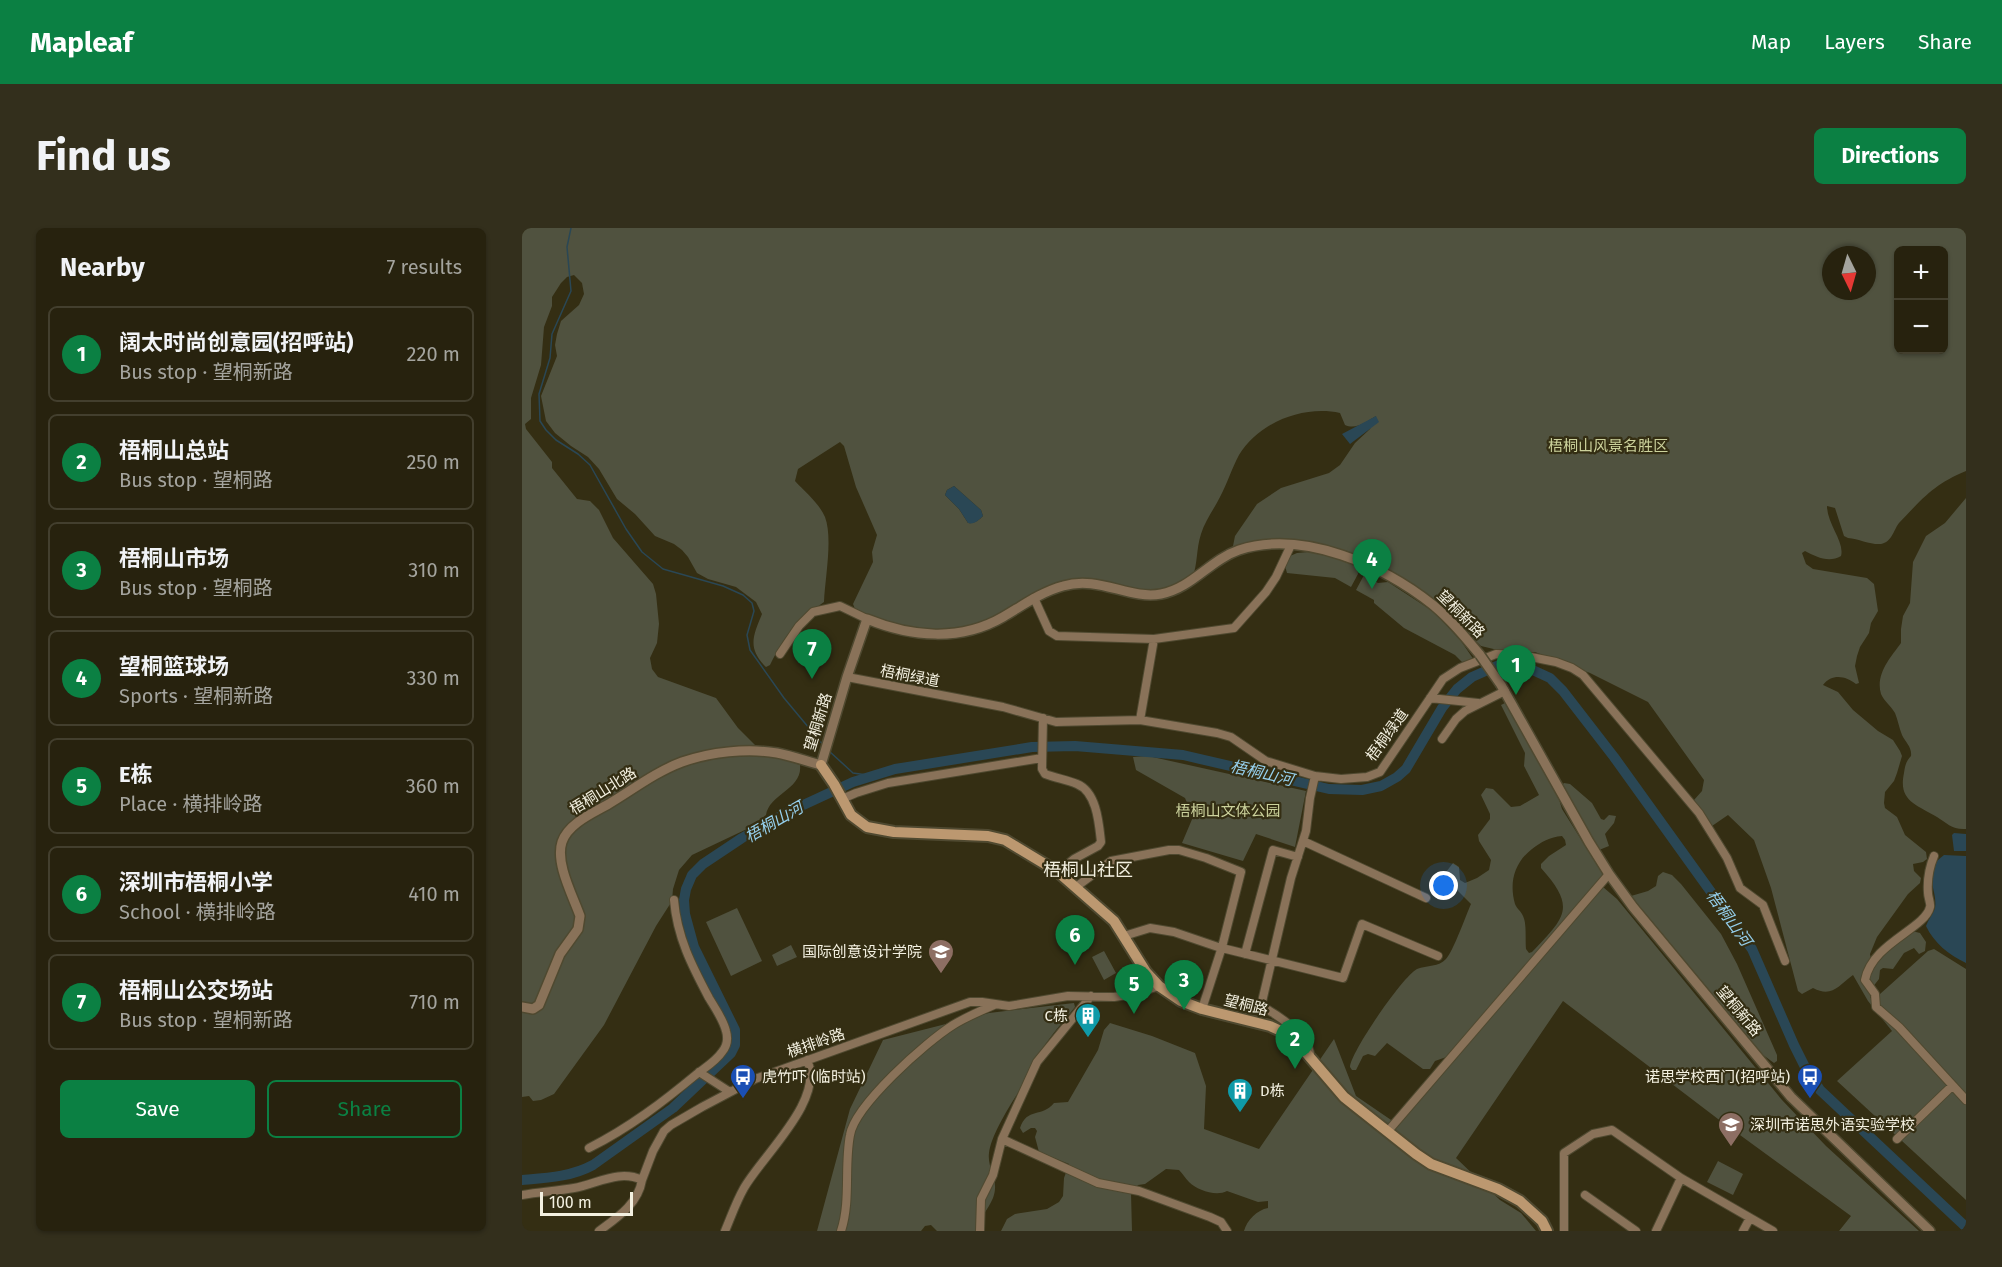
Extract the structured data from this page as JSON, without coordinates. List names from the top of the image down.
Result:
{
  "streets": {
    "main road": ["望桐路"],
    "street": [
      "望桐新路",
      "梧桐绿道",
      "梧桐山北路",
      "横排岭路"
    ]
  },
  "crossings": [
    ["望桐新路", "梧桐绿道"],
    ["望桐新路", "梧桐山北路"],
    ["望桐新路", "望桐路"],
    ["梧桐山北路", "望桐路"],
    ["望桐路", "横排岭路"]
  ],
  "districts": ["梧桐山社区"],
  "water": ["梧桐山河"],
  "parks": ["梧桐山风景名胜区", "梧桐山文体公园"],
  "places": {
    "school or university": ["国际创意设计学院", "深圳市诺思外语实验学校"],
    "building": ["C栋", "D栋"],
    "bus stop": ["虎竹吓 (临时站)", "诺思学校西门(招呼站)"]
  },
  "scale_bar": "100 m",
  "north": "bottom",
  "page": {
    "header": "Mapleaf",
    "nav": ["Map", "Layers", "Share"],
    "buttons": [
      "Directions",
      ["Save", "Share"]
    ],
    "title": "Find us",
    "heading": ["Nearby", "7 results"],
    "map_buttons": ["+", "−"],
    "list": [
      {
        "mark": "1",
        "name": "阔太时尚创意园(招呼站)",
        "note": "Bus stop · 望桐新路",
        "value": "220 m"
      },
      {
        "mark": "2",
        "name": "梧桐山总站",
        "note": "Bus stop · 望桐路",
        "value": "250 m"
      },
      {
        "mark": "3",
        "name": "梧桐山市场",
        "note": "Bus stop · 望桐路",
        "value": "310 m"
      },
      {
        "mark": "4",
        "name": "望桐篮球场",
        "note": "Sports · 望桐新路",
        "value": "330 m"
      },
      {
        "mark": "5",
        "name": "E栋",
        "note": "Place · 横排岭路",
        "value": "360 m"
      },
      {
        "mark": "6",
        "name": "深圳市梧桐小学",
        "note": "School · 横排岭路",
        "value": "410 m"
      },
      {
        "mark": "7",
        "name": "梧桐山公交场站",
        "note": "Bus stop · 望桐新路",
        "value": "710 m"
      }
    ],
    "pins": [
      "4",
      "7",
      "1",
      "6",
      "3",
      "5",
      "2"
    ],
    "scale": "100 m"
  }
}
